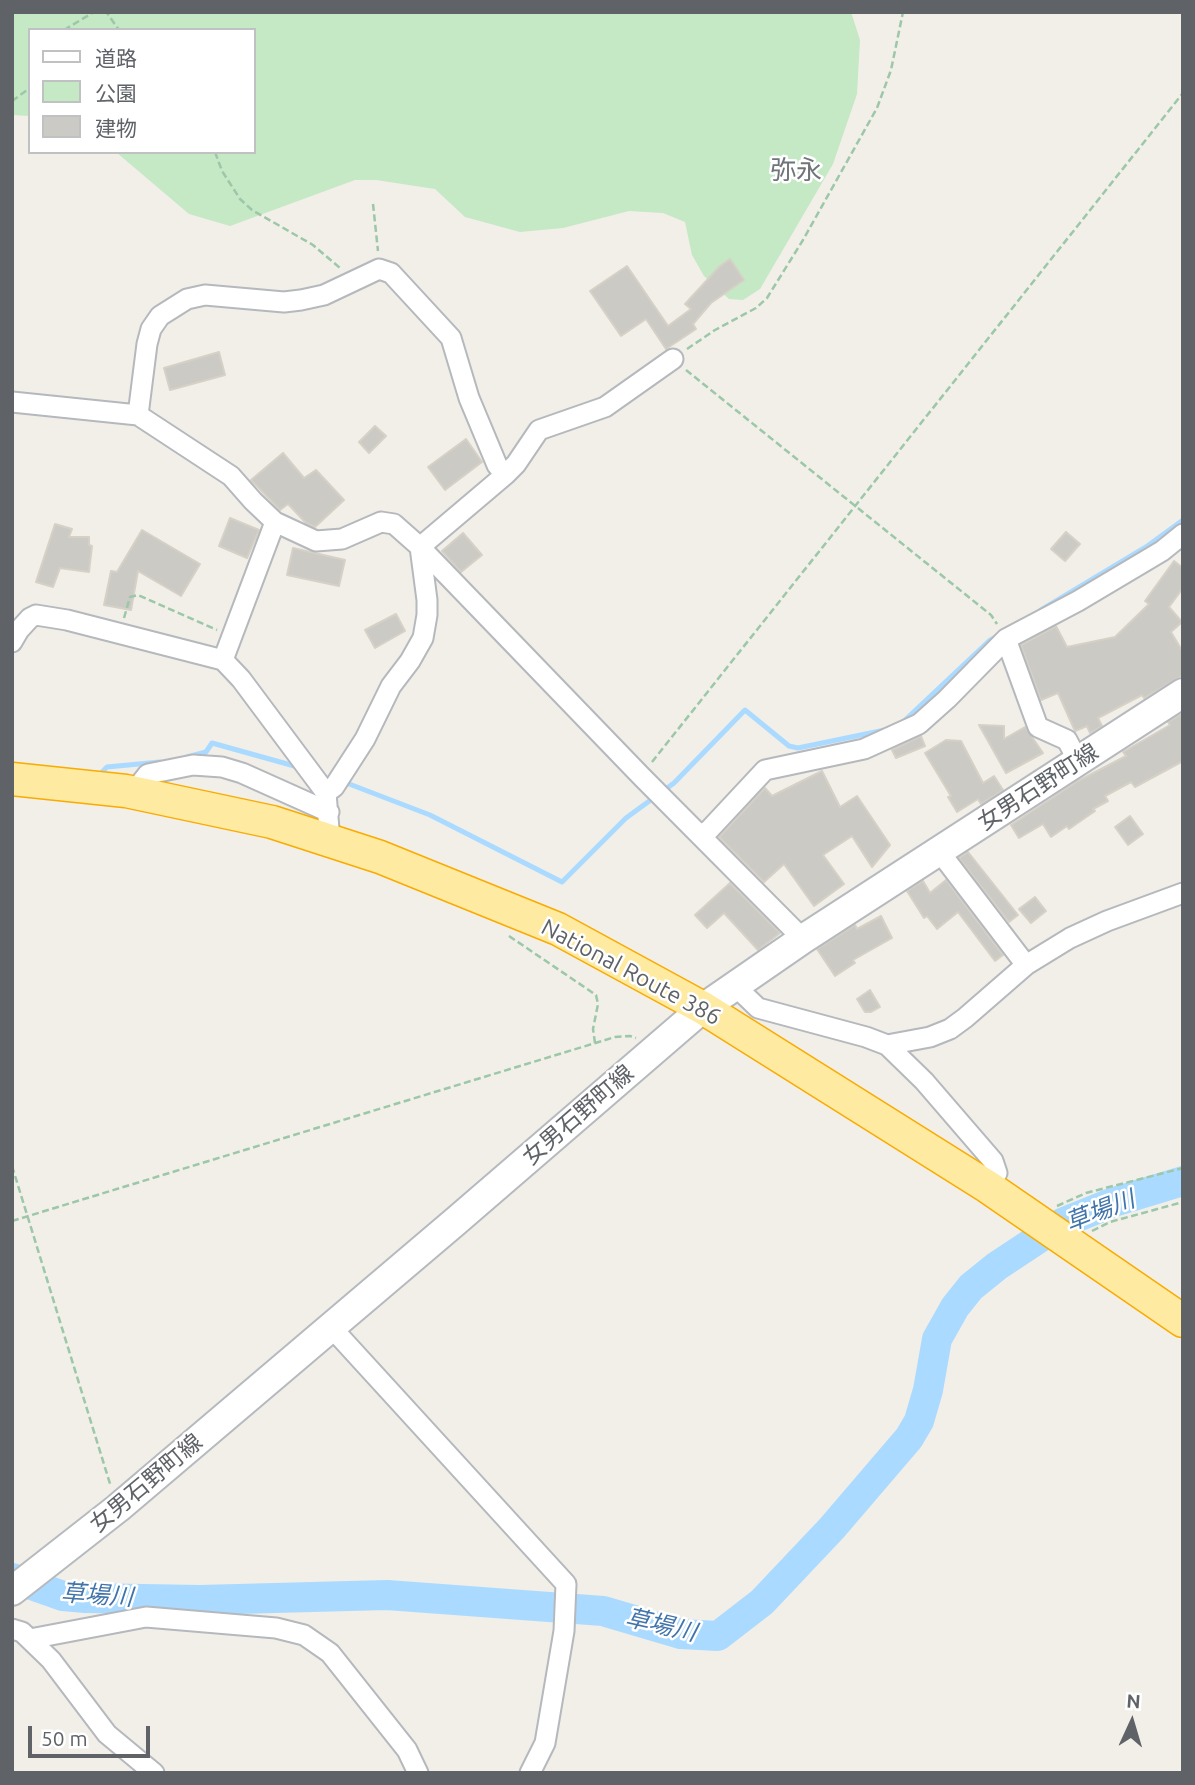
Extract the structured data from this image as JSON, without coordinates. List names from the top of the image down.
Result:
{
  "streets": {
    "highway": ["National Route 386"],
    "main road": ["女男石野町線"]
  },
  "crossings": [
    ["女男石野町線", "National Route 386"]
  ],
  "districts": ["弥永"],
  "water": ["草場川"],
  "legend": ["道路", "公園", "建物"],
  "scale_bar": "50 m",
  "north": "top"
}
